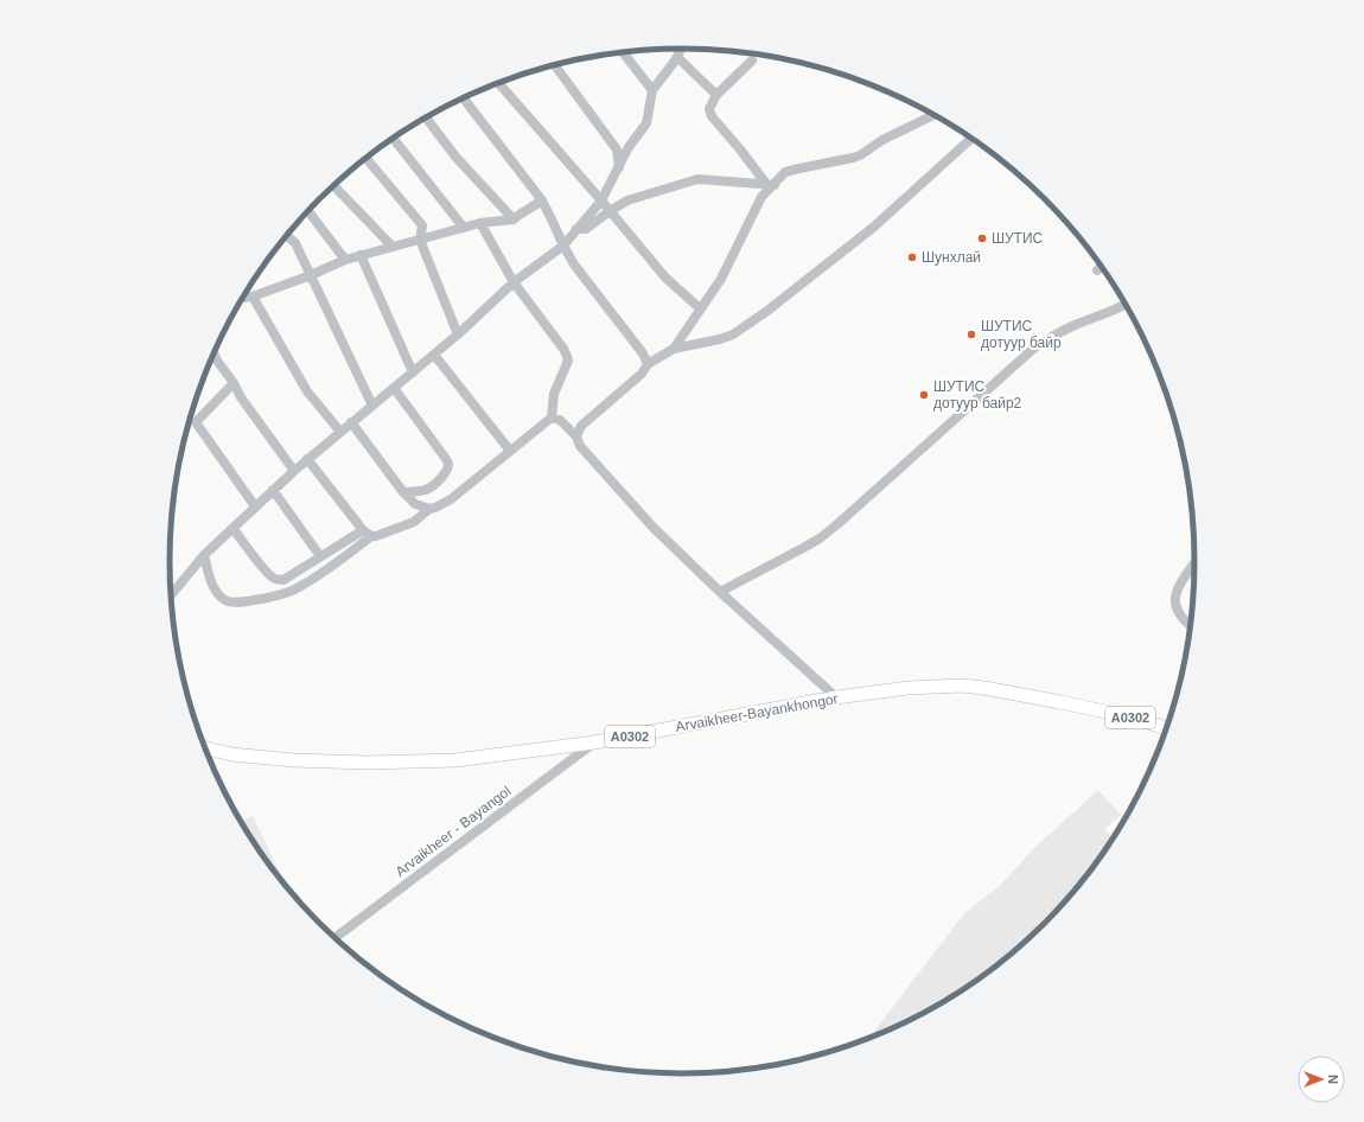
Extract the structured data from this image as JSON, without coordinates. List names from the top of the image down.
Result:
{
  "streets": {
    "highway": ["Arvaikheer-Bayankhongor", "A0302"],
    "street": ["Arvaikheer - Bayangol"]
  },
  "crossings": [
    ["Arvaikheer-Bayankhongor", "Arvaikheer - Bayangol"]
  ],
  "places": [
    "ШУТИС",
    "Шунхлай",
    "ШУТИС дотуур байр",
    "ШУТИС дотуур байр2"
  ],
  "north": "right"
}
